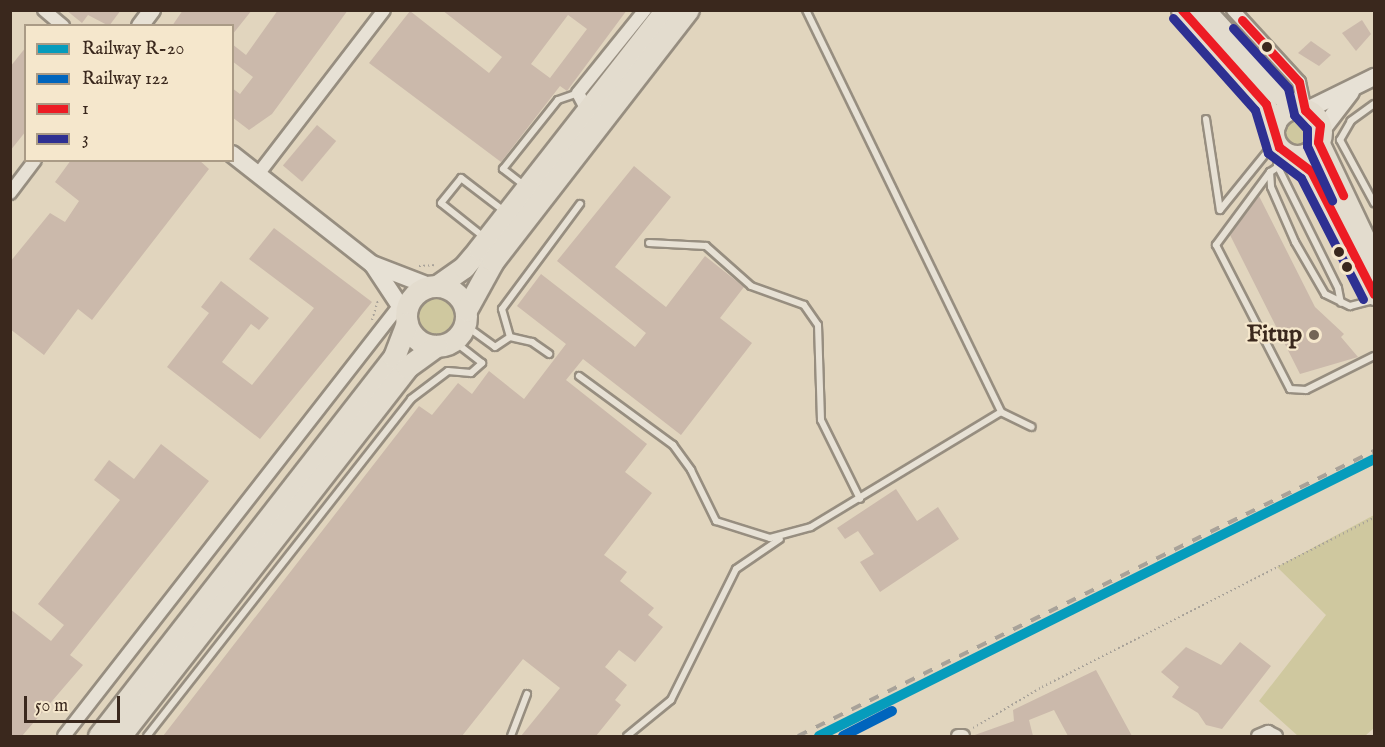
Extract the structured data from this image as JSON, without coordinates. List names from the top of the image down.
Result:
{
  "places": ["Fitup"],
  "lines": [
    "transit line 1",
    "transit line 3",
    "rail line R-20",
    "rail line 122"
  ],
  "legend": [
    "Railway R-20",
    "Railway 122",
    "1",
    "3"
  ],
  "scale_bar": "50 m"
}
